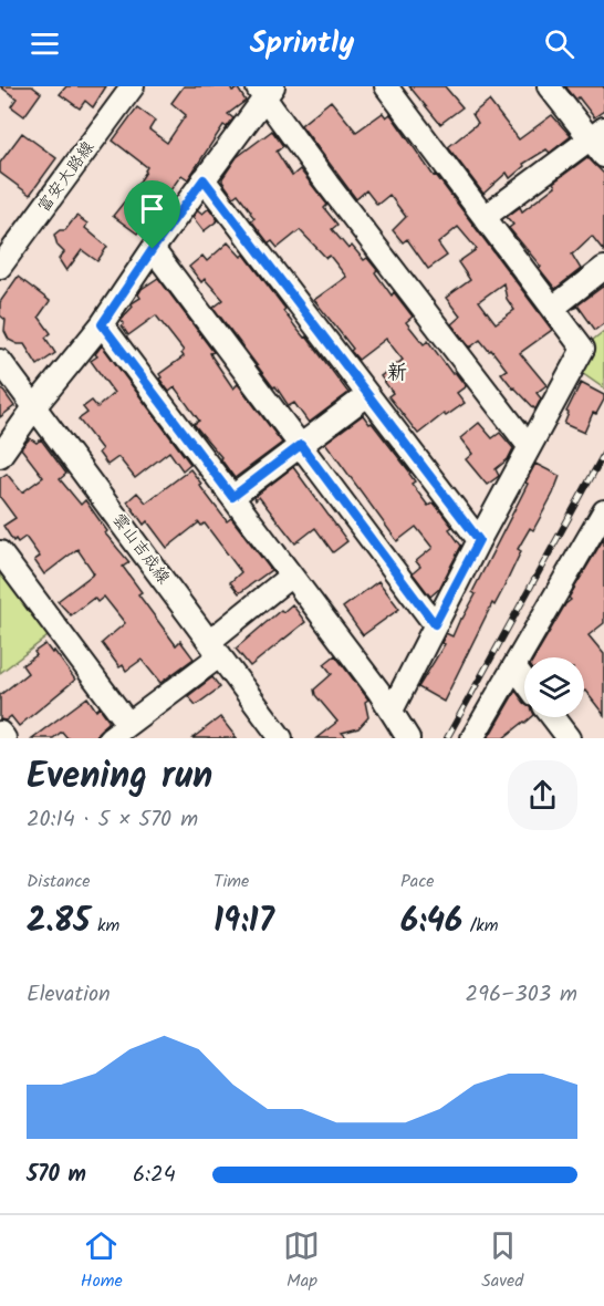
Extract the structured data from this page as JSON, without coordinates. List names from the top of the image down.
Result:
{
  "streets": {
    "street": ["富安大路線", "雲山吉成線"]
  },
  "districts": ["新"],
  "page": {
    "header": "Sprintly",
    "heading": ["Evening run", "20:14 · 5 × 570 m"],
    "stats": [
      ["Distance", "2.85 km"],
      ["Time", "19:17"],
      ["Pace", "6:46 /km"]
    ],
    "chart": ["Elevation", "296–303 m"],
    "list": [
      {
        "name": "570 m",
        "note": "6:24"
      }
    ],
    "tabs": ["Home", "Map", "Saved"]
  }
}
